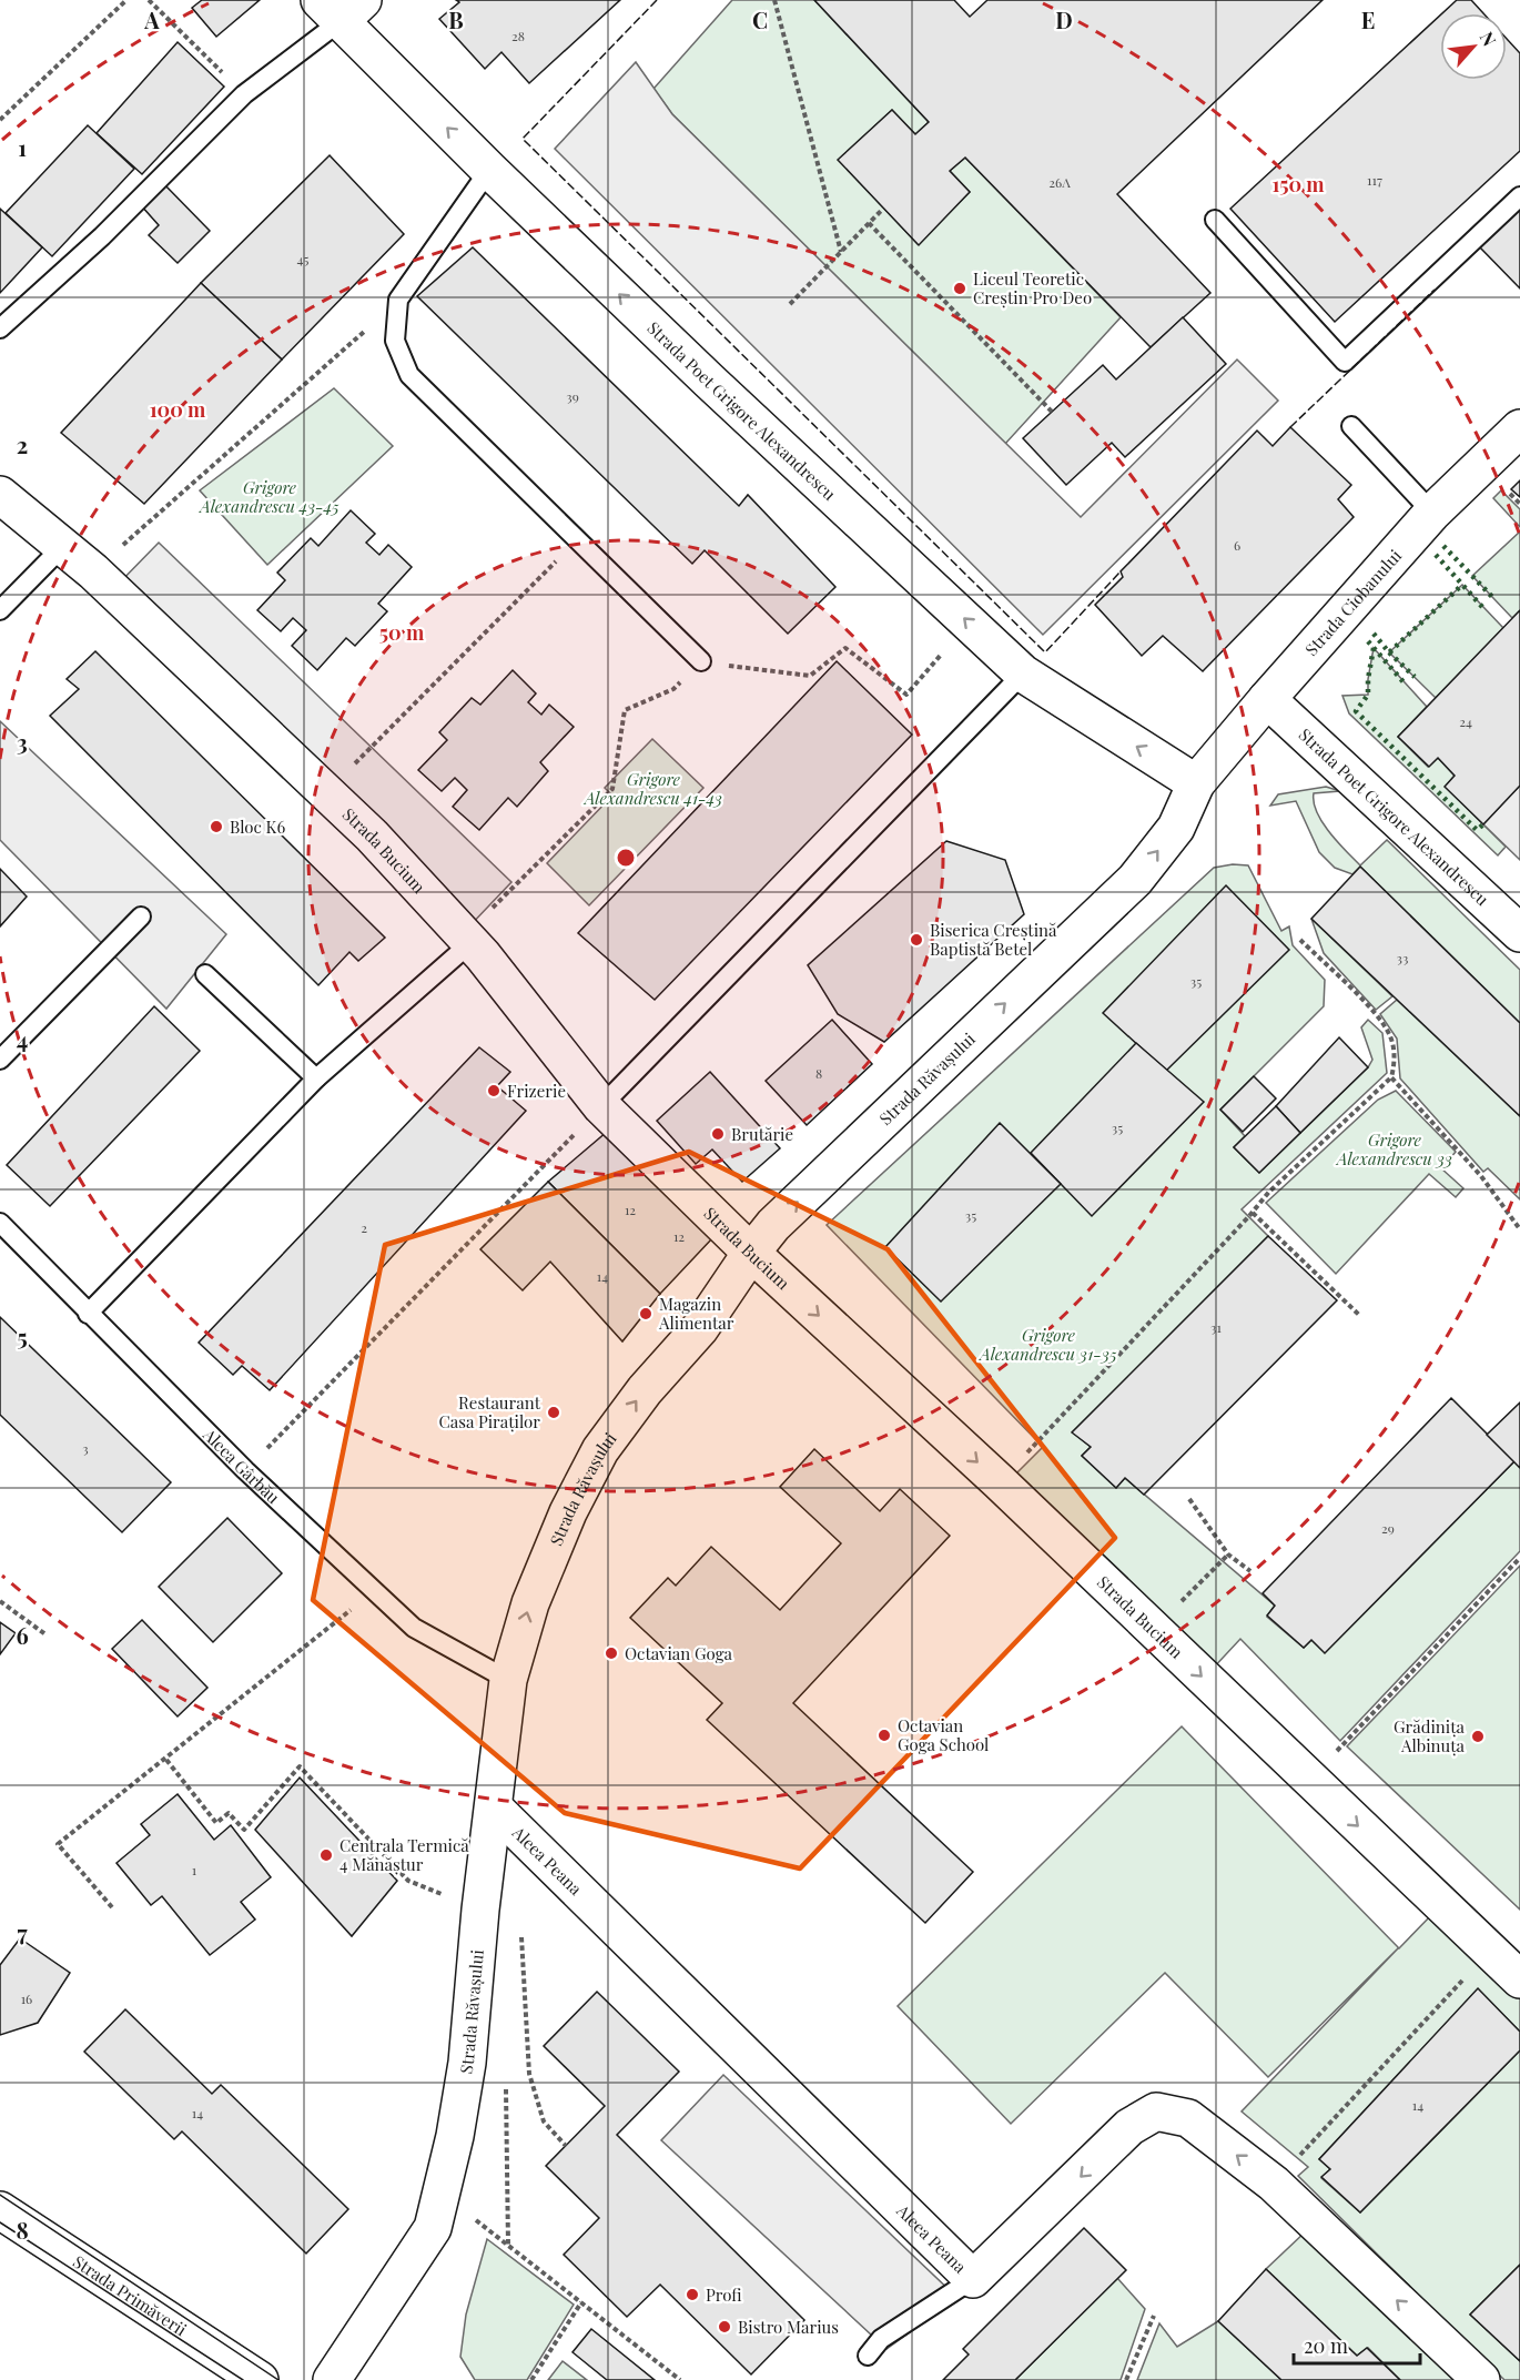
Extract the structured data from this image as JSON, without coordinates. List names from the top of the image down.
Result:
{
  "streets": {
    "street": [
      "Strada Poet Grigore Alexandrescu",
      "Strada Ciobanului",
      "Strada Bucium",
      "Strada Răvașului",
      "Aleea Peana",
      "Strada Primăverii"
    ],
    "lane": ["Aleea Gârbău"]
  },
  "crossings": [
    ["Strada Poet Grigore Alexandrescu", "Strada Ciobanului"],
    ["Strada Poet Grigore Alexandrescu", "Strada Răvașului"],
    ["Strada Ciobanului", "Strada Răvașului"],
    ["Strada Bucium", "Strada Răvașului"],
    ["Strada Răvașului", "Aleea Gârbău"],
    ["Strada Răvașului", "Aleea Peana"]
  ],
  "one_way": ["Strada Poet Grigore Alexandrescu", "Strada Bucium", "Strada Răvașului"],
  "parks": [
    "Grigore Alexandrescu 43-45",
    "Grigore Alexandrescu 41-43",
    "Grigore Alexandrescu 33",
    "Grigore Alexandrescu 31-35"
  ],
  "places": [
    "Liceul Teoretic Creștin Pro Deo",
    "Bloc K6",
    "Biserica Creștină Baptistă Betel",
    "Frizerie",
    "Brutărie",
    "Magazin Alimentar",
    "Restaurant Casa Piraților",
    "Octavian Goga",
    "Octavian Goga School",
    "Grădinița Albinuța",
    "Centrala Termică 4 Mănăștur",
    "Profi",
    "Bistro Marius"
  ],
  "house_numbers": [
    "28",
    "117",
    "26A",
    "45",
    "39",
    "6",
    "24",
    "33",
    "35",
    "8",
    "35",
    "12",
    "35",
    "2",
    "12",
    "14",
    "31",
    "3",
    "29",
    "1",
    "16",
    "14",
    "14"
  ],
  "scale_bar": "20 m",
  "north": "top right",
  "grid": {
    "columns": [
      "A",
      "B",
      "C",
      "D",
      "E"
    ],
    "rows": [
      "1",
      "2",
      "3",
      "4",
      "5",
      "6",
      "7",
      "8"
    ]
  },
  "rings": ["150 m", "100 m", "50 m"]
}
